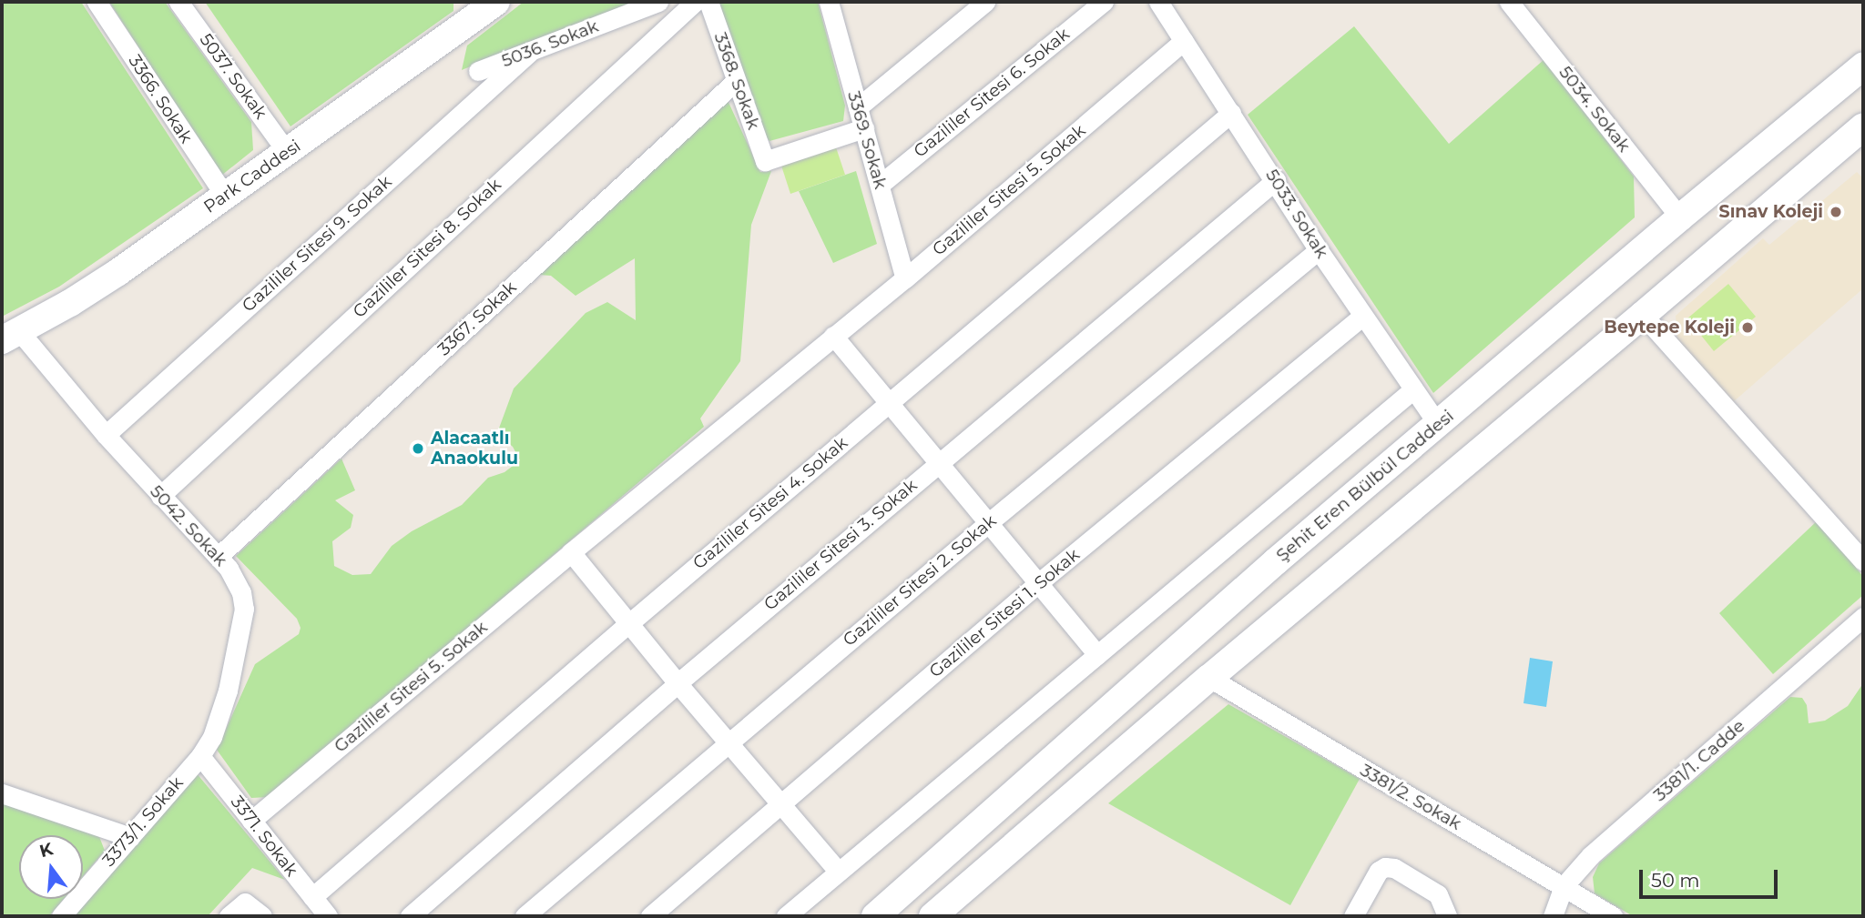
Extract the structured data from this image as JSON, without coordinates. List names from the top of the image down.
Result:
{
  "streets": {
    "main road": ["Park Caddesi", "Şehit Eren Bülbül Caddesi"],
    "street": [
      "5036. Sokak",
      "5037. Sokak",
      "3368. Sokak",
      "Gazililer Sitesi 6. Sokak",
      "3366. Sokak",
      "5034. Sokak",
      "3369. Sokak",
      "Gazililer Sitesi 5. Sokak",
      "5033. Sokak",
      "Gazililer Sitesi 9. Sokak",
      "Gazililer Sitesi 8. Sokak",
      "3367. Sokak",
      "Gazililer Sitesi 4. Sokak",
      "5042. Sokak",
      "Gazililer Sitesi 3. Sokak",
      "Gazililer Sitesi 2. Sokak",
      "Gazililer Sitesi 1. Sokak",
      "3381/1. Cadde",
      "3381/2. Sokak",
      "3373/1. Sokak",
      "3371. Sokak"
    ]
  },
  "crossings": [
    ["5036. Sokak", "Gazililer Sitesi 9. Sokak"],
    ["5037. Sokak", "Park Caddesi"],
    ["3368. Sokak", "3369. Sokak"],
    ["3368. Sokak", "3367. Sokak"],
    ["Gazililer Sitesi 6. Sokak", "3369. Sokak"],
    ["3366. Sokak", "Park Caddesi"],
    ["5034. Sokak", "Şehit Eren Bülbül Caddesi"],
    ["3369. Sokak", "Gazililer Sitesi 5. Sokak"],
    ["Park Caddesi", "5042. Sokak"],
    ["Gazililer Sitesi 5. Sokak", "5033. Sokak"],
    ["Gazililer Sitesi 5. Sokak", "3371. Sokak"],
    ["5033. Sokak", "Şehit Eren Bülbül Caddesi"],
    ["5033. Sokak", "Gazililer Sitesi 4. Sokak"],
    ["5033. Sokak", "Gazililer Sitesi 3. Sokak"],
    ["5033. Sokak", "Gazililer Sitesi 2. Sokak"],
    ["5033. Sokak", "Gazililer Sitesi 1. Sokak"],
    ["Gazililer Sitesi 9. Sokak", "5042. Sokak"],
    ["Gazililer Sitesi 8. Sokak", "5042. Sokak"],
    ["3367. Sokak", "5042. Sokak"],
    ["Gazililer Sitesi 4. Sokak", "3371. Sokak"],
    ["5042. Sokak", "3373/1. Sokak"],
    ["5042. Sokak", "3371. Sokak"],
    ["3381/1. Cadde", "3381/2. Sokak"],
    ["3373/1. Sokak", "3371. Sokak"]
  ],
  "places": ["Sınav Koleji", "Beytepe Koleji", "Alacaatlı Anaokulu"],
  "scale_bar": "50 m",
  "north": "top"
}
